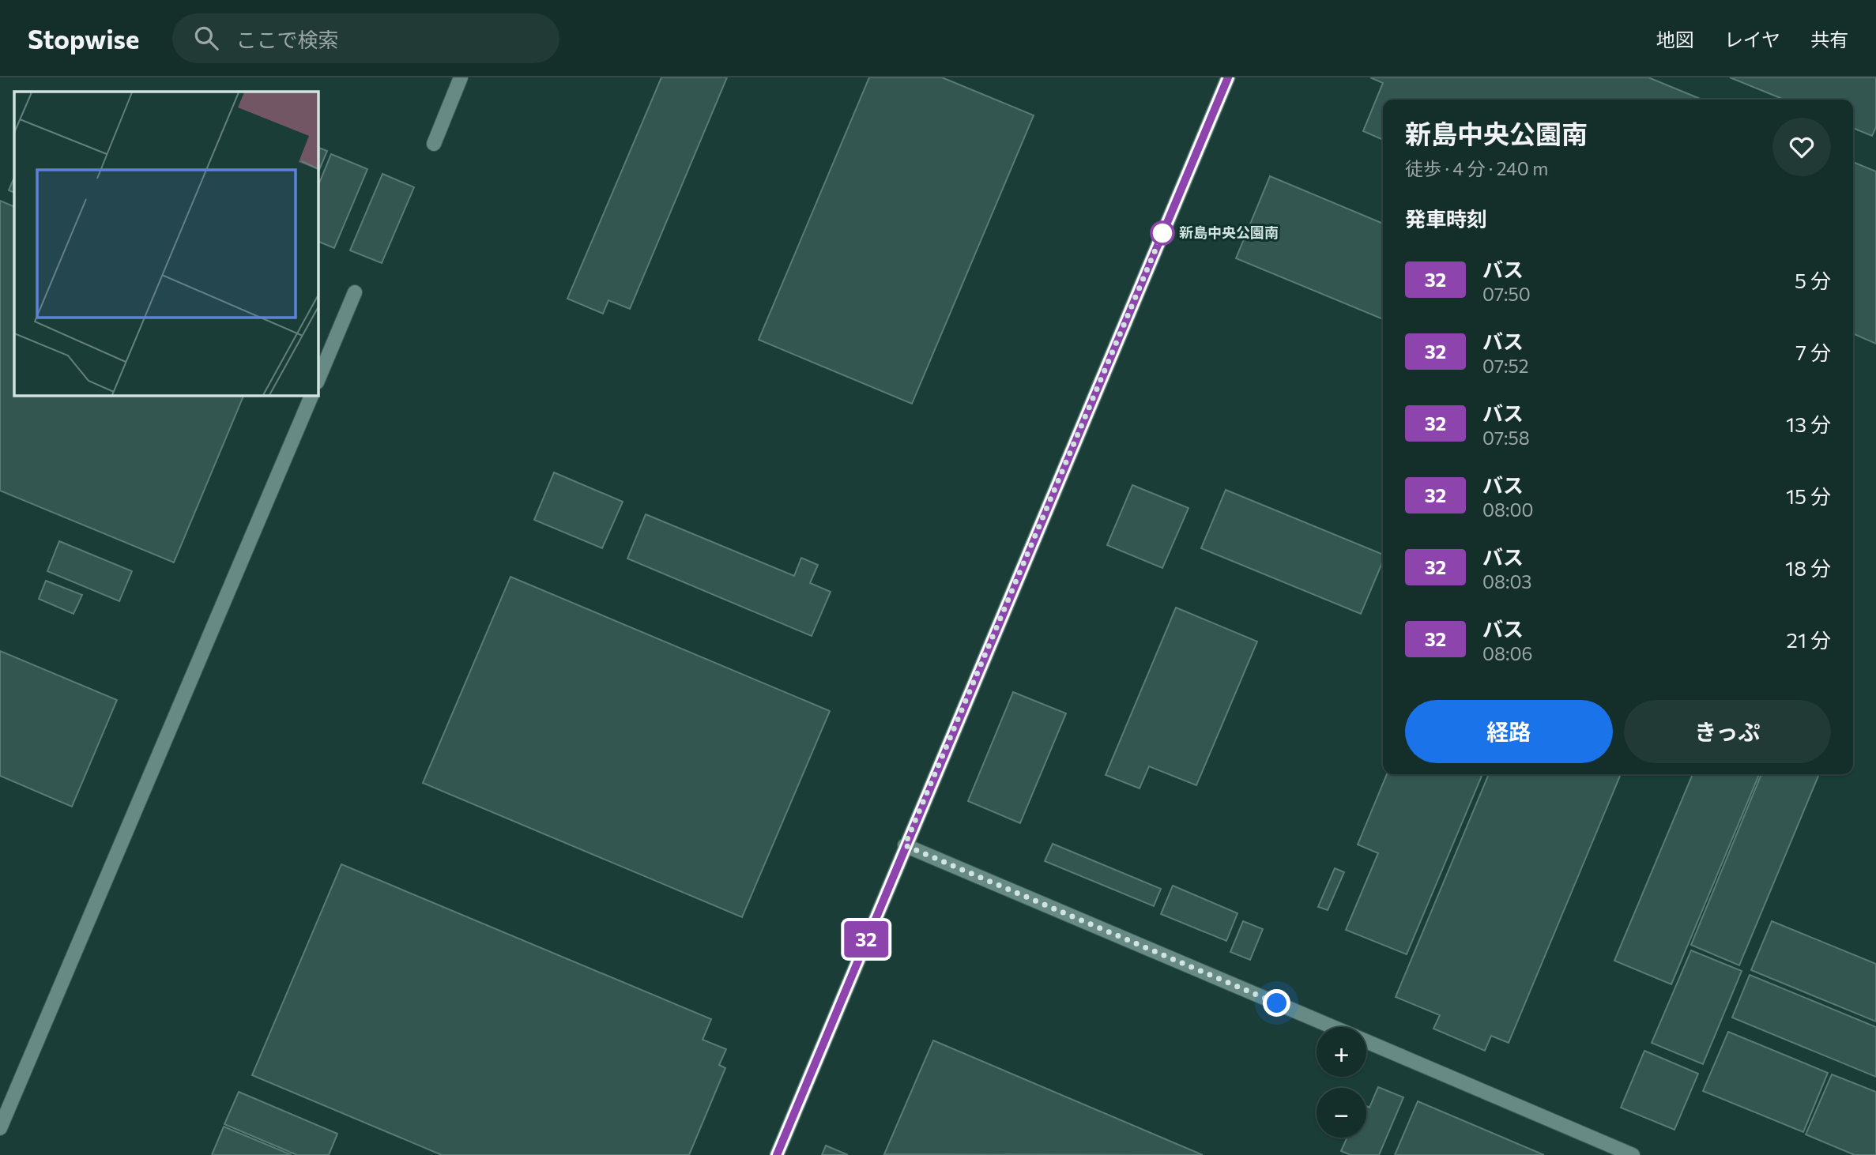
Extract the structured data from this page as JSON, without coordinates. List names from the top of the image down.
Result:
{
  "places": ["新島中央公園南"],
  "lines": ["bus line 32"],
  "page": {
    "header": "Stopwise",
    "search": "ここで検索",
    "nav": ["地図", "レイヤ", "共有"],
    "on_map": "32",
    "heading": [
      ["新島中央公園南", "徒歩 · 4 分 · 240 m"],
      "発車時刻"
    ],
    "list": [
      {
        "mark": "32",
        "name": "バス",
        "note": "07:50",
        "value": "5 分"
      },
      {
        "mark": "32",
        "name": "バス",
        "note": "07:52",
        "value": "7 分"
      },
      {
        "mark": "32",
        "name": "バス",
        "note": "07:58",
        "value": "13 分"
      },
      {
        "mark": "32",
        "name": "バス",
        "note": "08:00",
        "value": "15 分"
      },
      {
        "mark": "32",
        "name": "バス",
        "note": "08:03",
        "value": "18 分"
      },
      {
        "mark": "32",
        "name": "バス",
        "note": "08:06",
        "value": "21 分"
      }
    ],
    "buttons": ["経路", "きっぷ"],
    "map_buttons": ["+", "−"]
  }
}
